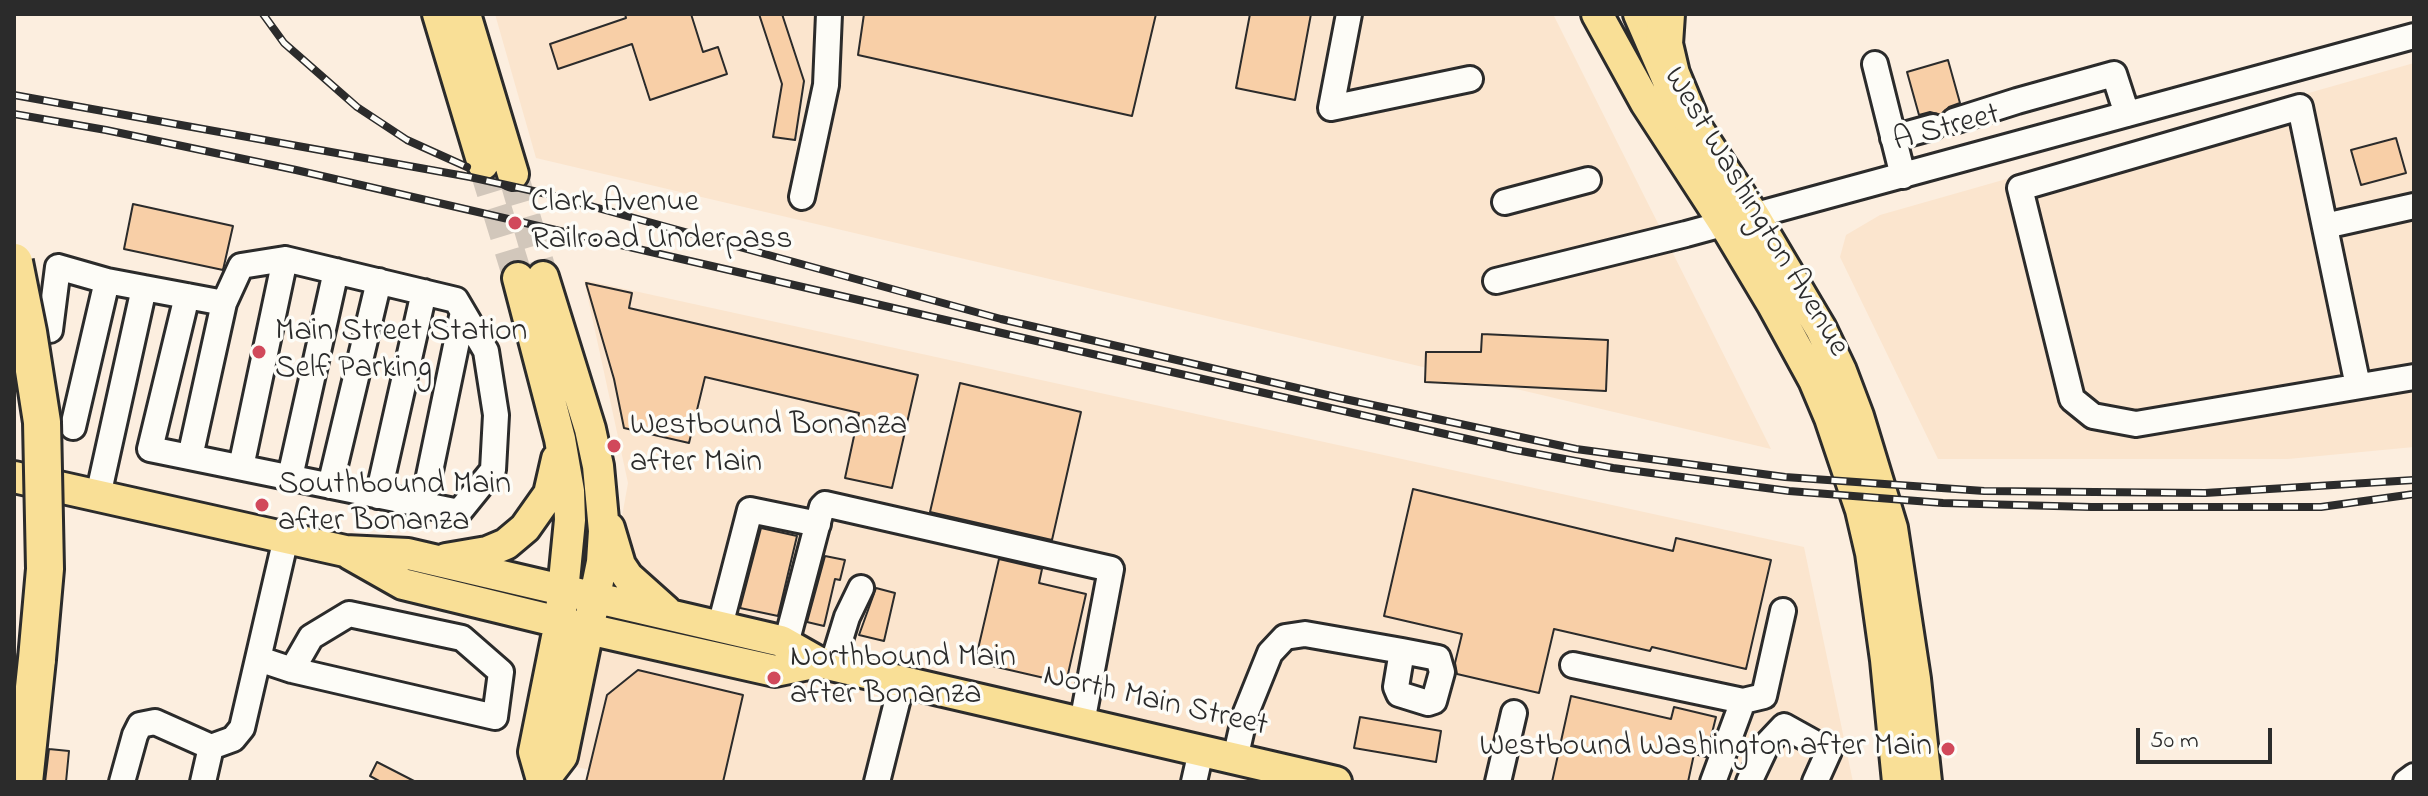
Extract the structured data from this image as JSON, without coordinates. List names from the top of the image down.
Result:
{
  "streets": {
    "main road": ["West Washington Avenue", "North Main Street"],
    "street": ["A Street"]
  },
  "crossings": [
    ["A Street", "West Washington Avenue"]
  ],
  "places": [
    "Clark Avenue Railroad Underpass",
    "Main Street Station Self Parking",
    "Westbound Bonanza after Main",
    "Southbound Main after Bonanza",
    "Northbound Main after Bonanza",
    "Westbound Washington after Main"
  ],
  "scale_bar": "50 m"
}
